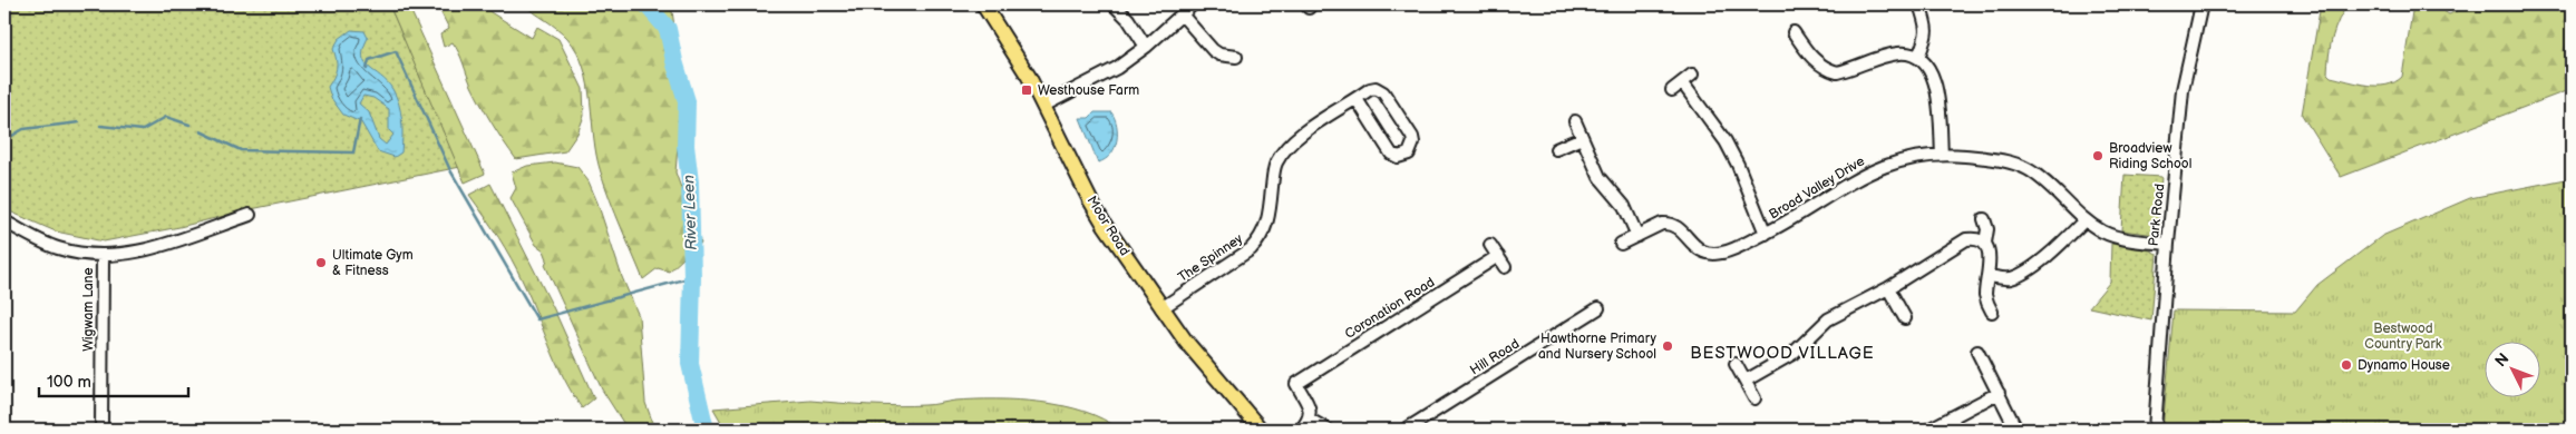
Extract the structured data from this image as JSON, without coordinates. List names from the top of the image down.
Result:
{
  "streets": {
    "main road": ["Moor Road"],
    "street": [
      "Broad Valley Drive",
      "Park Road",
      "The Spinney",
      "Coronation Road",
      "Wigwam Lane",
      "Hill Road"
    ]
  },
  "crossings": [
    ["Broad Valley Drive", "Park Road"],
    ["Moor Road", "The Spinney"]
  ],
  "districts": ["BESTWOOD VILLAGE"],
  "water": ["River Leen"],
  "parks": ["Bestwood Country Park"],
  "places": {
    "transit": ["Westhouse Farm"],
    "other": [
      "Broadview Riding School",
      "Ultimate Gym & Fitness",
      "Hawthorne Primary and Nursery School",
      "Dynamo House"
    ]
  },
  "scale_bar": "100 m",
  "north": "top left"
}
